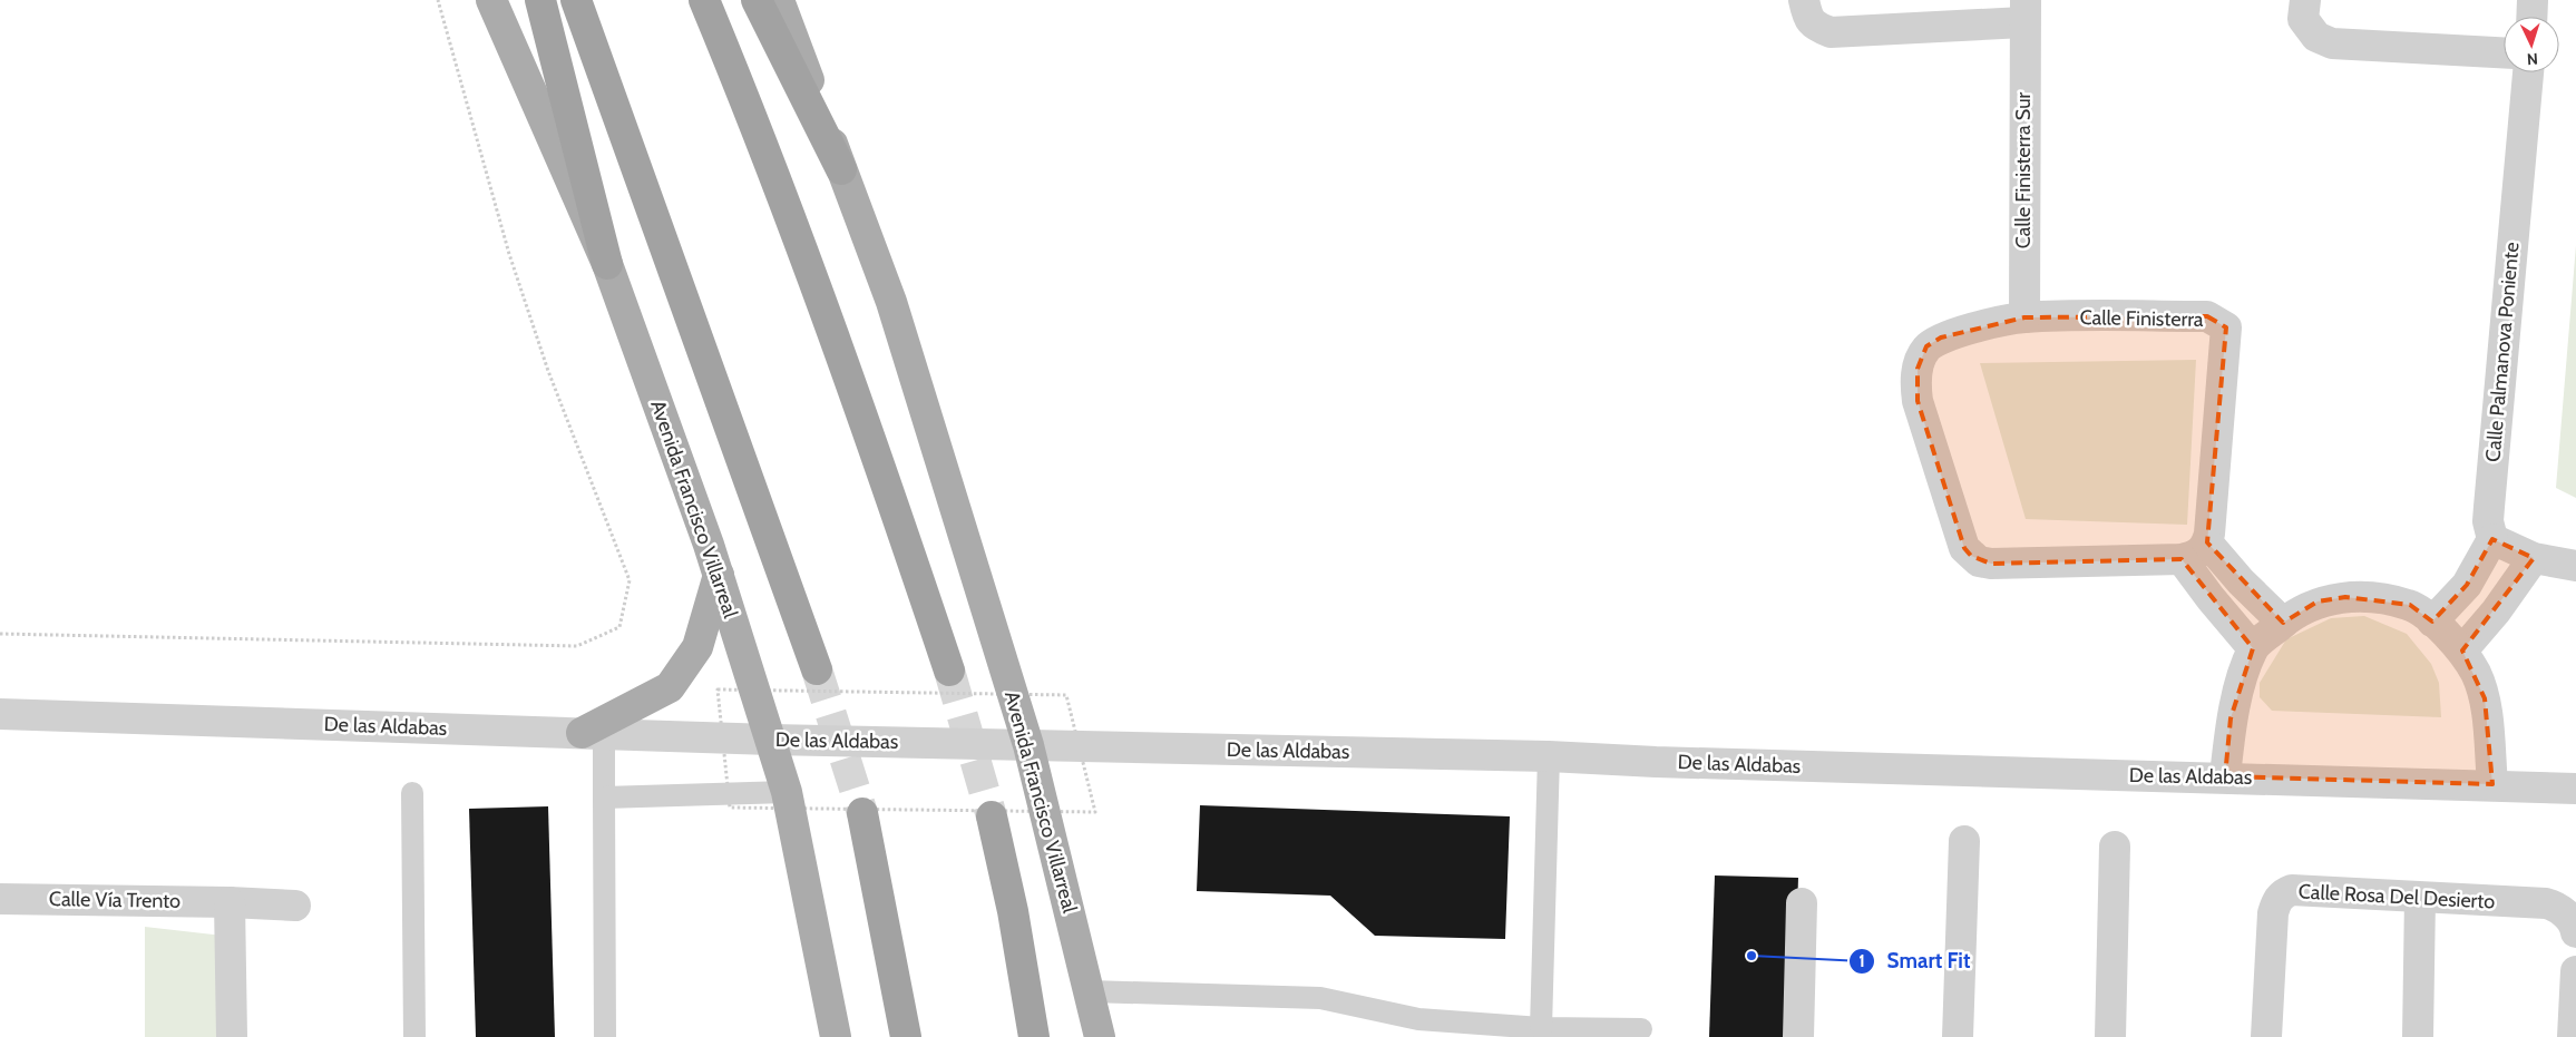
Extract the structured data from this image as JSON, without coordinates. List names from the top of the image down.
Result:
{
  "streets": {
    "main road": ["Avenida Francisco Villarreal"],
    "street": [
      "Calle Finisterra Sur",
      "Calle Finisterra",
      "Calle Palmanova Poniente",
      "De las Aldabas",
      "Calle Rosa Del Desierto",
      "Calle Vía Trento"
    ]
  },
  "crossings": [
    ["Calle Finisterra Sur", "Calle Finisterra"],
    ["Avenida Francisco Villarreal", "De las Aldabas"]
  ],
  "places": ["Smart Fit"],
  "north": "bottom"
}
